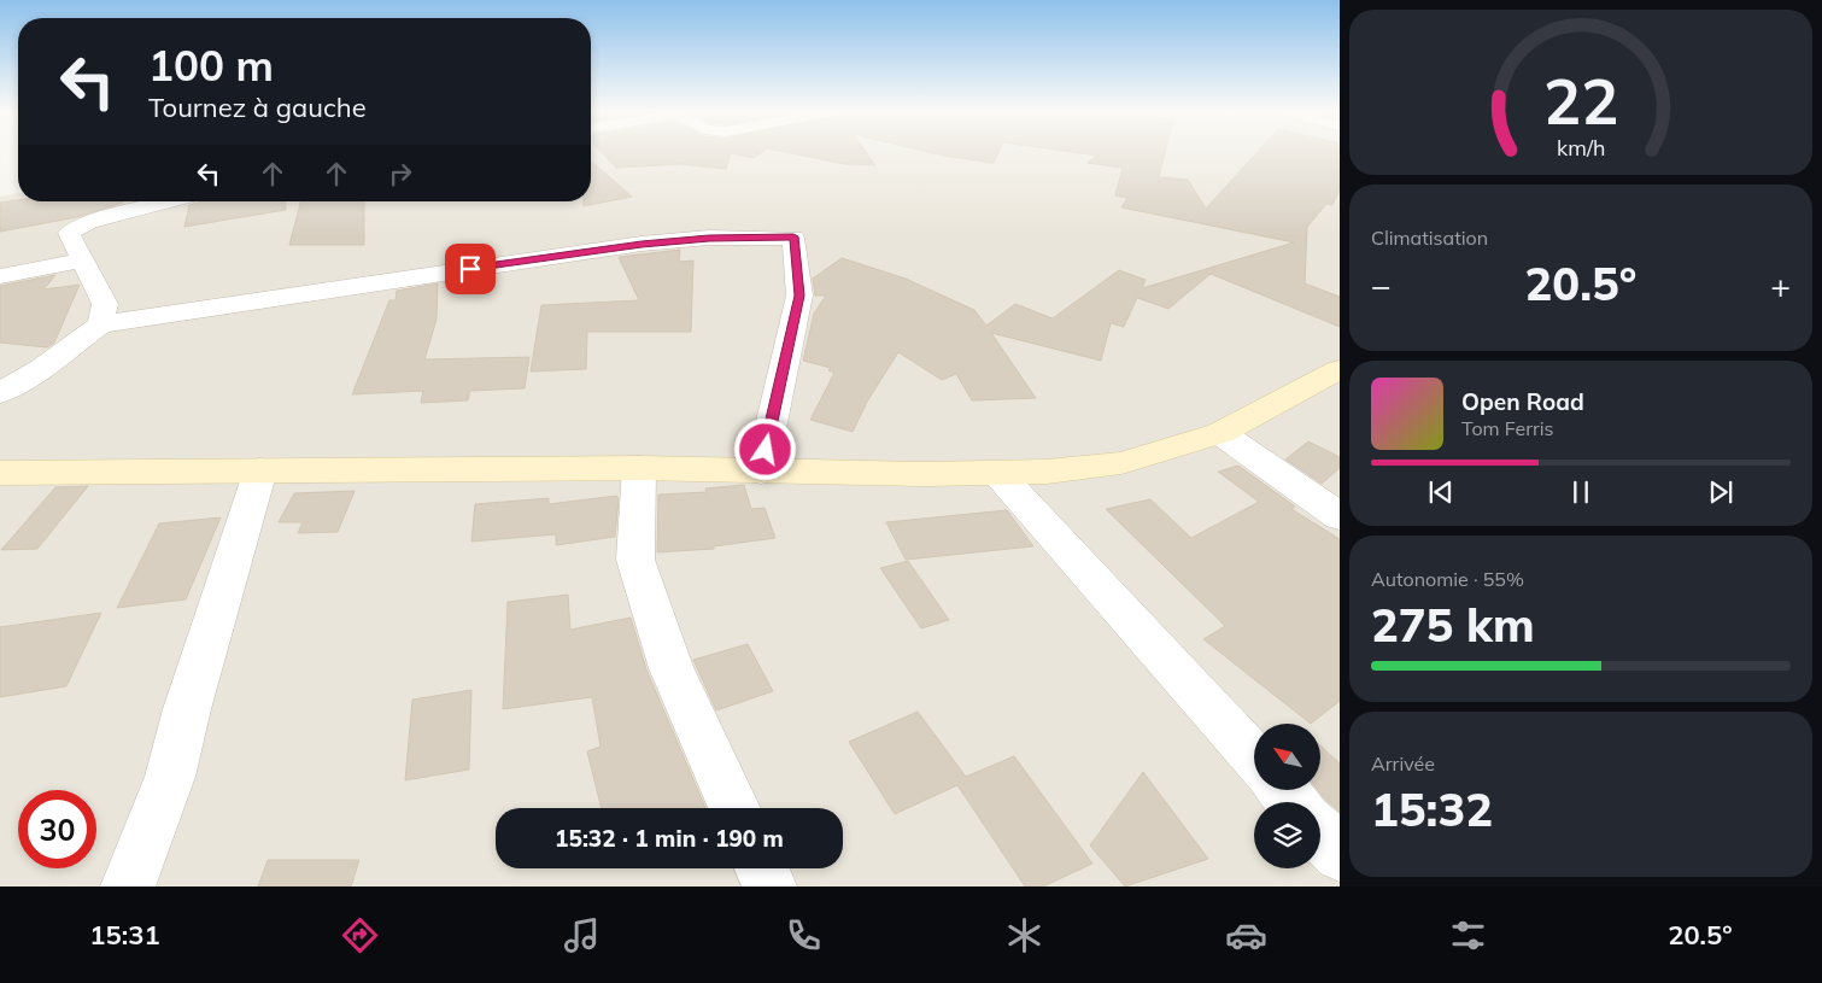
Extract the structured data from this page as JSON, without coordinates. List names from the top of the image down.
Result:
{
  "north": "top left",
  "page": {
    "turn": ["100 m", "Tournez à gauche"],
    "tile": [
      "Climatisation",
      ["Autonomie · 55%", "275 km"],
      ["Arrivée", "15:32"]
    ],
    "heat": ["−", "20.5°", "+"],
    "song": ["Open Road", "Tom Ferris"],
    "limit": "30",
    "trip": "15:32 · 1 min · 190 m",
    "tabs": ["15:31", "20.5°"],
    "gauge": ["22", "km/h"]
  }
}
